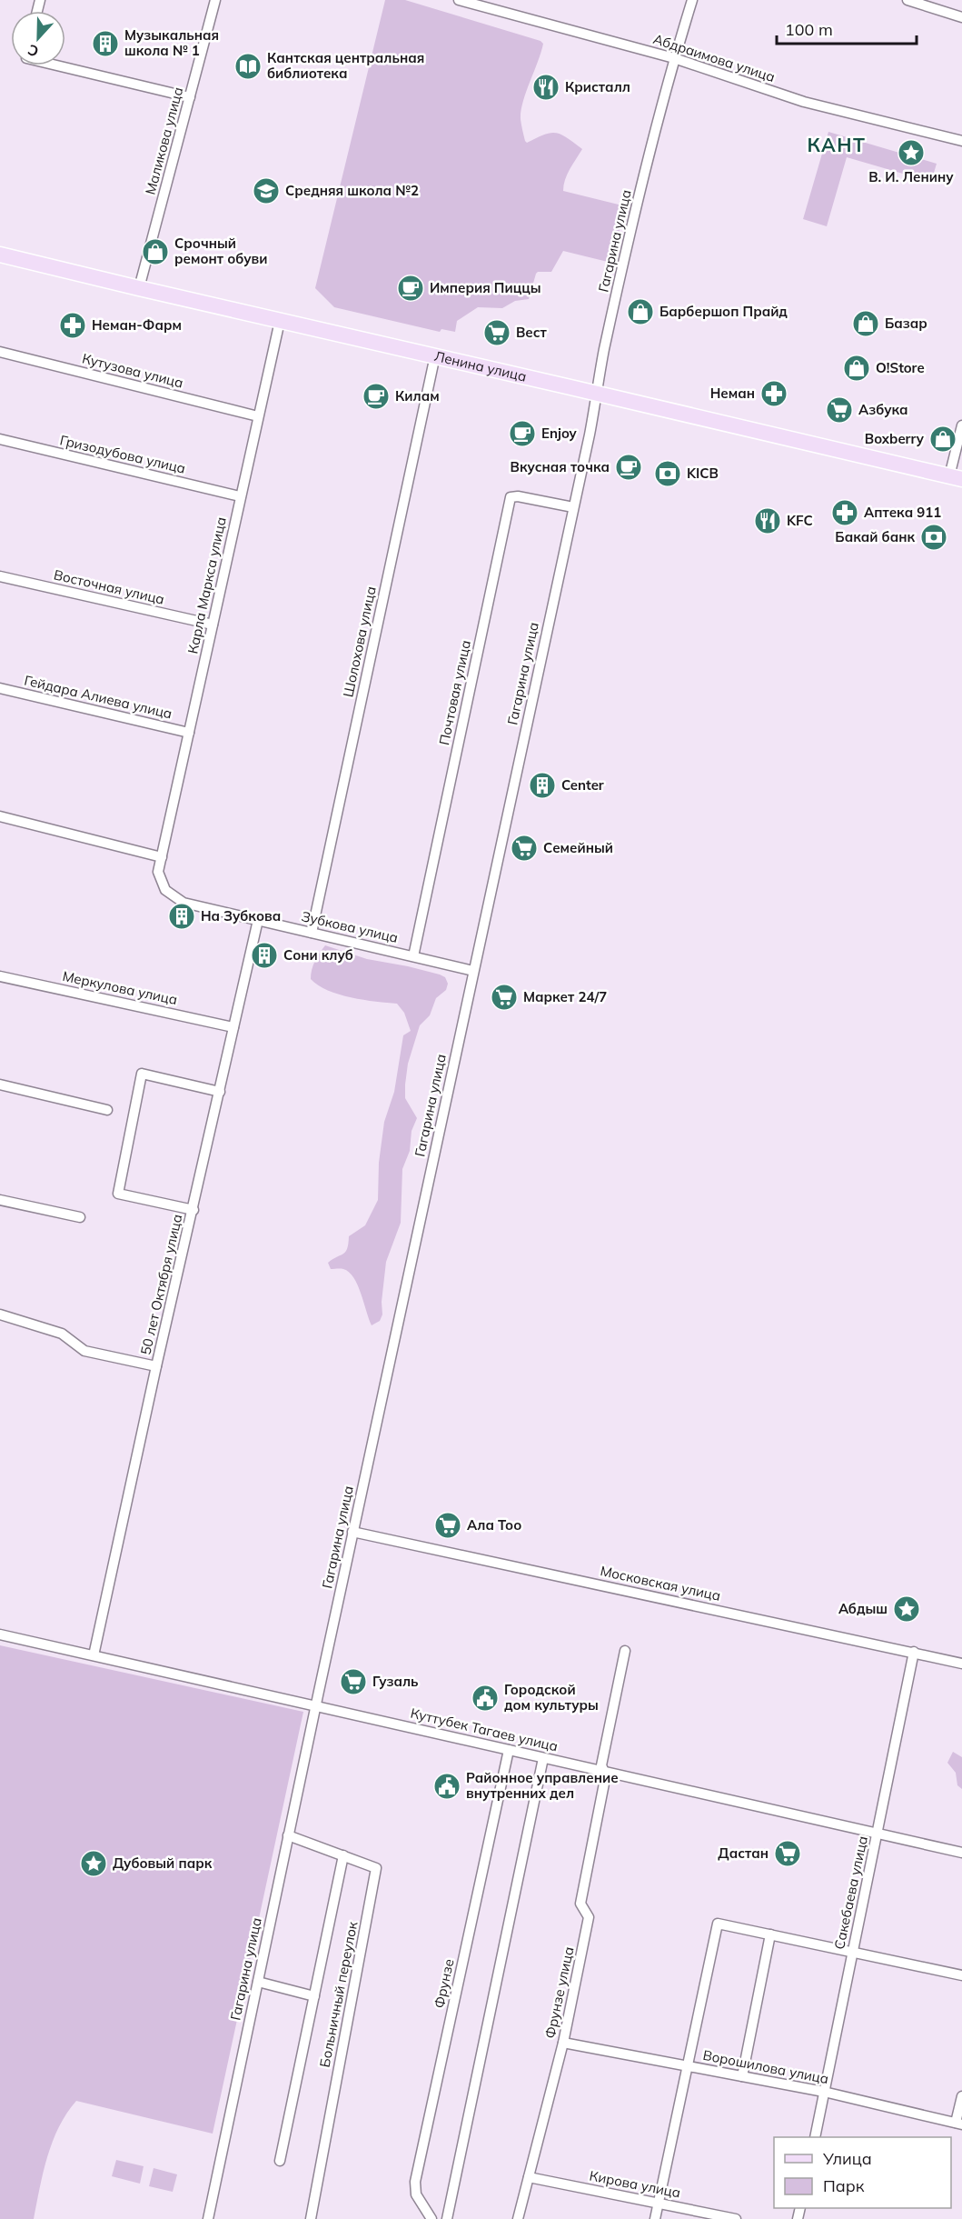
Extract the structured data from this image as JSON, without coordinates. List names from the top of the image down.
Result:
{
  "streets": {
    "main road": ["Ленина улица"],
    "street": [
      "Абдраимова улица",
      "Маликова улица",
      "Гагарина улица",
      "Кутузова улица",
      "Гризодубова улица",
      "Карла Маркса улица",
      "Восточная улица",
      "Шолохова улица",
      "Почтовая улица",
      "Гейдара Алиева улица",
      "Зубкова улица",
      "Меркулова улица",
      "50 лет Октября улица",
      "Московская улица",
      "Куттубек Тагаев улица",
      "Сакебаева улица",
      "Фрунзе",
      "Фрунзе улица",
      "Больничный переулок",
      "Ворошилова улица",
      "Кирова улица"
    ]
  },
  "crossings": [
    ["Абдраимова улица", "Гагарина улица"],
    ["Маликова улица", "Ленина улица"],
    ["Гагарина улица", "Ленина улица"],
    ["Гагарина улица", "Почтовая улица"],
    ["Гагарина улица", "Зубкова улица"],
    ["Гагарина улица", "Московская улица"],
    ["Гагарина улица", "Куттубек Тагаев улица"],
    ["Гагарина улица", "Больничный переулок"],
    ["Ленина улица", "Карла Маркса улица"],
    ["Ленина улица", "Шолохова улица"],
    ["Кутузова улица", "Карла Маркса улица"],
    ["Гризодубова улица", "Карла Маркса улица"],
    ["Карла Маркса улица", "Восточная улица"],
    ["Карла Маркса улица", "Гейдара Алиева улица"],
    ["Карла Маркса улица", "Зубкова улица"],
    ["Шолохова улица", "Зубкова улица"],
    ["Почтовая улица", "Зубкова улица"],
    ["Зубкова улица", "50 лет Октября улица"],
    ["Меркулова улица", "50 лет Октября улица"],
    ["50 лет Октября улица", "Куттубек Тагаев улица"],
    ["Московская улица", "Сакебаева улица"],
    ["Куттубек Тагаев улица", "Сакебаева улица"],
    ["Куттубек Тагаев улица", "Фрунзе"],
    ["Куттубек Тагаев улица", "Фрунзе улица"],
    ["Сакебаева улица", "Ворошилова улица"],
    ["Фрунзе улица", "Ворошилова улица"],
    ["Фрунзе улица", "Кирова улица"]
  ],
  "districts": ["КАНТ"],
  "places": {
    "building": [
      "Музыкальная школа № 1",
      "Center",
      "На Зубкова",
      "Сони клуб"
    ],
    "library": ["Кантская центральная библиотека"],
    "restaurant": ["Кристалл", "KFC"],
    "place": ["В. И. Ленину", "Абдыш", "Дубовый парк"],
    "school or university": ["Средняя школа №2"],
    "shop": [
      "Срочный ремонт обуви",
      "Барбершоп Прайд",
      "Базар",
      "O!Store",
      "Boxberry"
    ],
    "cafe": [
      "Империя Пиццы",
      "Килам",
      "Enjoy",
      "Вкусная точка"
    ],
    "pharmacy": ["Неман-Фарм", "Неман", "Аптека 911"],
    "supermarket": [
      "Вест",
      "Азбука",
      "Семейный",
      "Маркет 24/7",
      "Ала Тоо",
      "Гузаль",
      "Дастан"
    ],
    "bank": ["KICB", "Бакай банк"],
    "public building": ["Городской дом культуры", "Районное управление внутренних дел"]
  },
  "legend": ["Улица", "Парк"],
  "scale_bar": "100 m",
  "north": "bottom"
}
